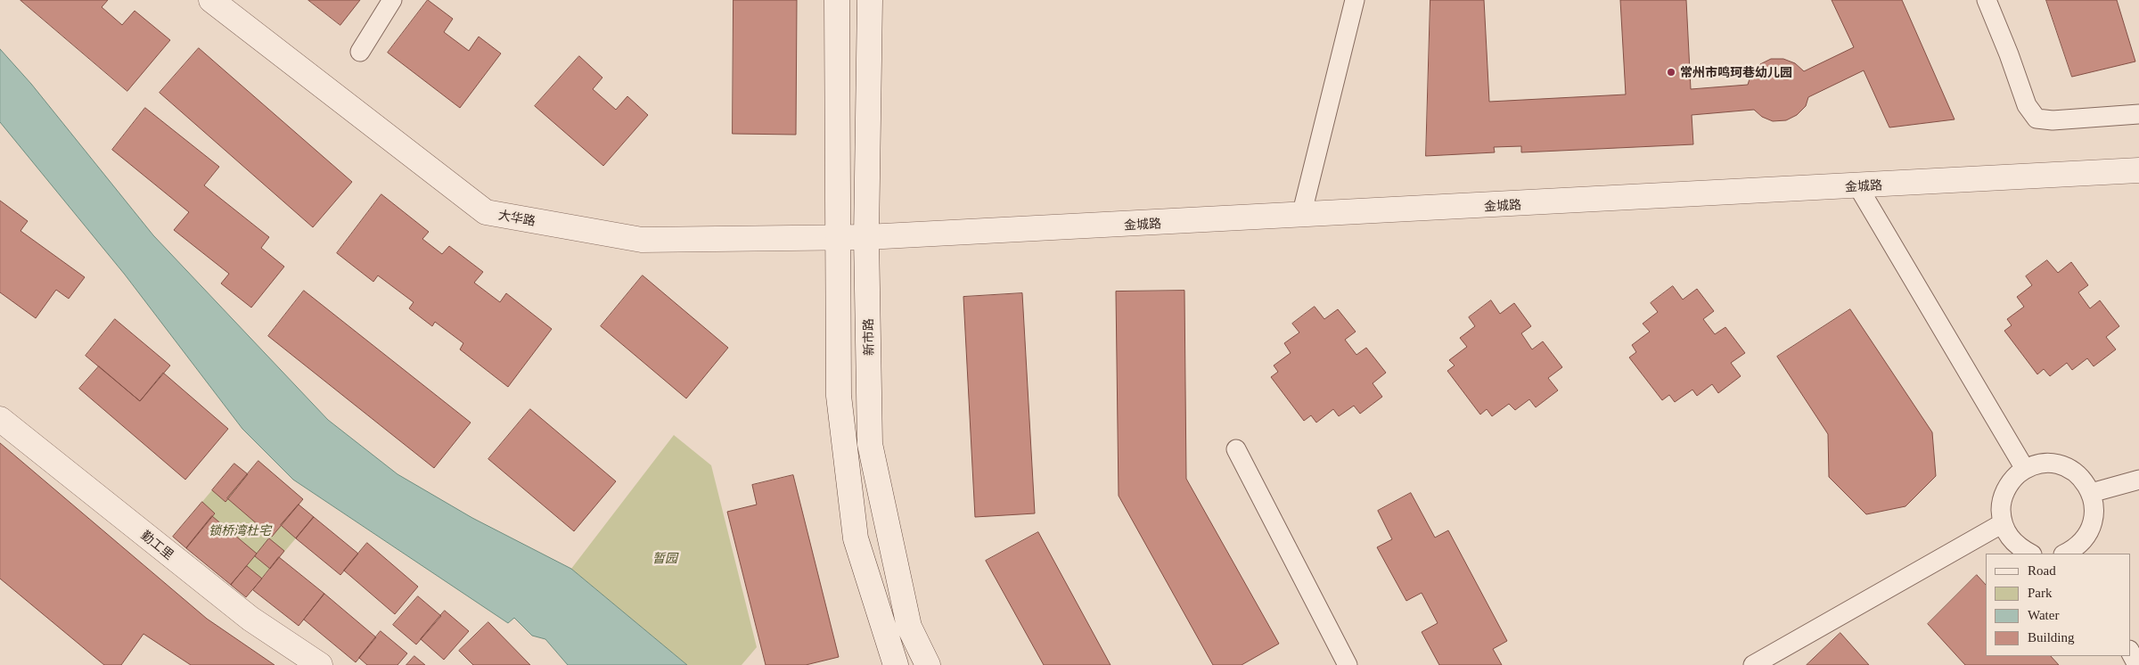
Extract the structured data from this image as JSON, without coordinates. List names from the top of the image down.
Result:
{
  "streets": {
    "street": [
      "金城路",
      "大华路",
      "新市路",
      "勤工里"
    ]
  },
  "crossings": [
    ["金城路", "大华路"],
    ["金城路", "新市路"],
    ["大华路", "新市路"]
  ],
  "parks": ["锁桥湾杜宅", "暂园"],
  "places": ["常州市鸣珂巷幼儿园"],
  "legend": [
    "Road",
    "Park",
    "Water",
    "Building"
  ]
}
